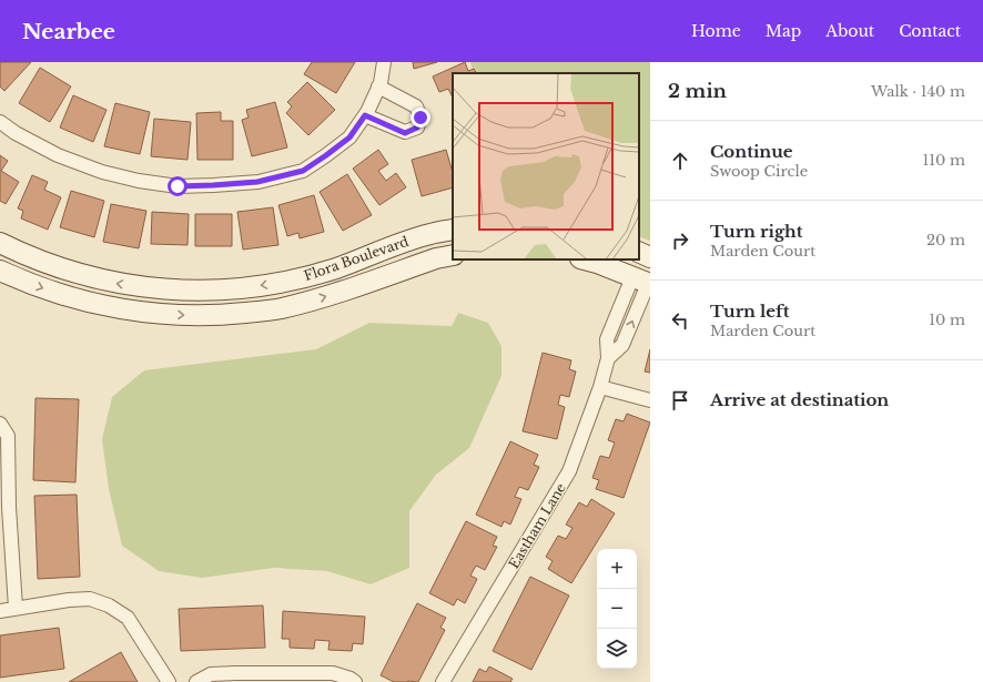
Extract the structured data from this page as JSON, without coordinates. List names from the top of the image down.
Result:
{
  "streets": {
    "street": ["Flora Boulevard", "Eastham Lane"]
  },
  "page": {
    "header": "Nearbee",
    "nav": [
      "Home",
      "Map",
      "About",
      "Contact"
    ],
    "heading": ["2 min", "Walk · 140 m"],
    "list": [
      ["Continue", "Swoop Circle", "110 m"],
      ["Turn right", "Marden Court", "20 m"],
      ["Turn left", "Marden Court", "10 m"],
      "Arrive at destination"
    ],
    "map_buttons": ["+", "−"]
  }
}
